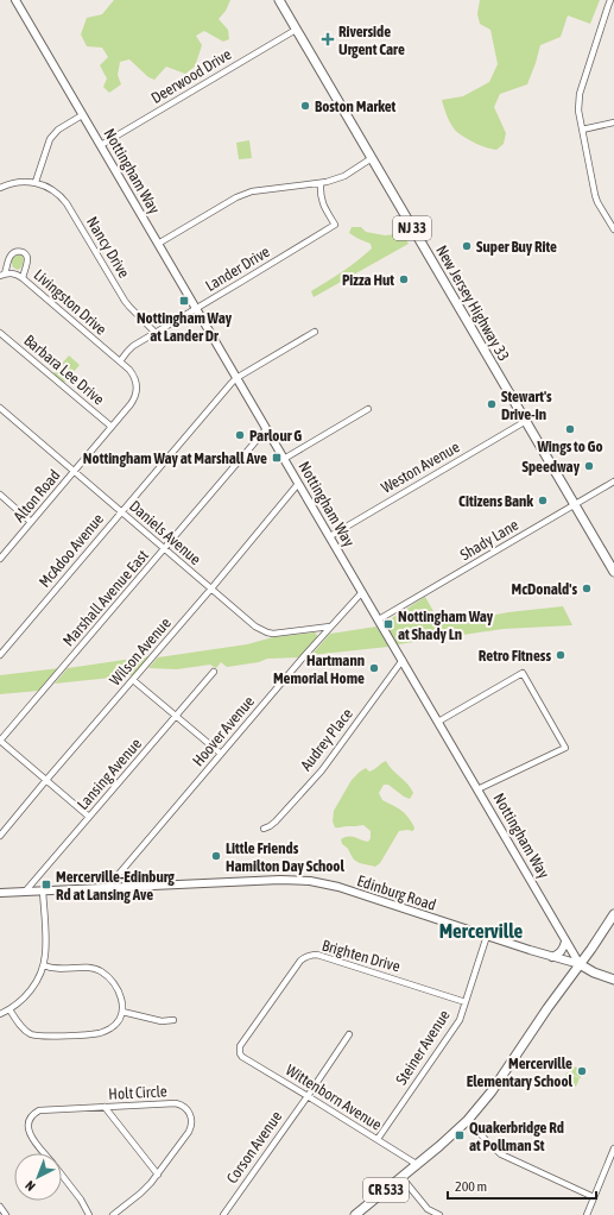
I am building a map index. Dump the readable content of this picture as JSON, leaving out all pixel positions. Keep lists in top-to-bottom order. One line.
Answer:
{"streets":{"main road":["NJ 33","New Jersey Highway 33","CR 533"],"street":["Deerwood Drive","Nottingham Way","Nancy Drive","Lander Drive","Livingston Drive","Barbara Lee Drive","Weston Avenue","Alton Road","Daniels Avenue","Shady Lane","McAdoo Avenue","Marshall Avenue East","Wilson Avenue","Hoover Avenue","Audrey Place","Lansing Avenue","Edinburg Road","Brighten Drive","Steiner Avenue","Holt Circle","Wittenborn Avenue","Corson Avenue"]},"crossings":[["Deerwood Drive","Nottingham Way"],["Deerwood Drive","New Jersey Highway 33"],["Nottingham Way","Lander Drive"],["Nottingham Way","Weston Avenue"],["Nottingham Way","Shady Lane"],["Nottingham Way","McAdoo Avenue"],["Nottingham Way","Marshall Avenue East"],["Nottingham Way","Wilson Avenue"],["Nottingham Way","Hoover Avenue"],["Nottingham Way","Audrey Place"],["Nottingham Way","Edinburg Road"],["Nottingham Way","CR 533"],["Nancy Drive","Lander Drive"],["Lander Drive","Livingston Drive"],["Livingston Drive","Barbara Lee Drive"],["Livingston Drive","Alton Road"],["New Jersey Highway 33","Weston Avenue"],["New Jersey Highway 33","Shady Lane"],["Barbara Lee Drive","Alton Road"],["Alton Road","Daniels Avenue"],["Daniels Avenue","McAdoo Avenue"],["Daniels Avenue","Marshall Avenue East"],["Daniels Avenue","Wilson Avenue"],["Daniels Avenue","Hoover Avenue"],["Hoover Avenue","Edinburg Road"],["Lansing Avenue","Edinburg Road"],["Edinburg Road","Steiner Avenue"],["Edinburg Road","CR 533"],["Brighten Drive","Steiner Avenue"],["Brighten Drive","Wittenborn Avenue"],["Steiner Avenue","Wittenborn Avenue"],["Wittenborn Avenue","Corson Avenue"],["Wittenborn Avenue","CR 533"]],"districts":["Mercerville"],"places":{"health":["Riverside Urgent Care"],"other":["Boston Market","Super Buy Rite","Pizza Hut","Stewart's Drive-In","Wings to Go","Parlour G","Speedway","Citizens Bank","McDonald's","Retro Fitness","Hartmann Memorial Home","Little Friends Hamilton Day School","Mercerville Elementary School"],"transit":["Nottingham Way at Lander Dr","Nottingham Way at Marshall Ave","Nottingham Way at Shady Ln","Mercerville-Edinburg Rd at Lansing Ave","Quakerbridge Rd at Pollman St"]},"scale_bar":"200 m","north":"bottom left"}
